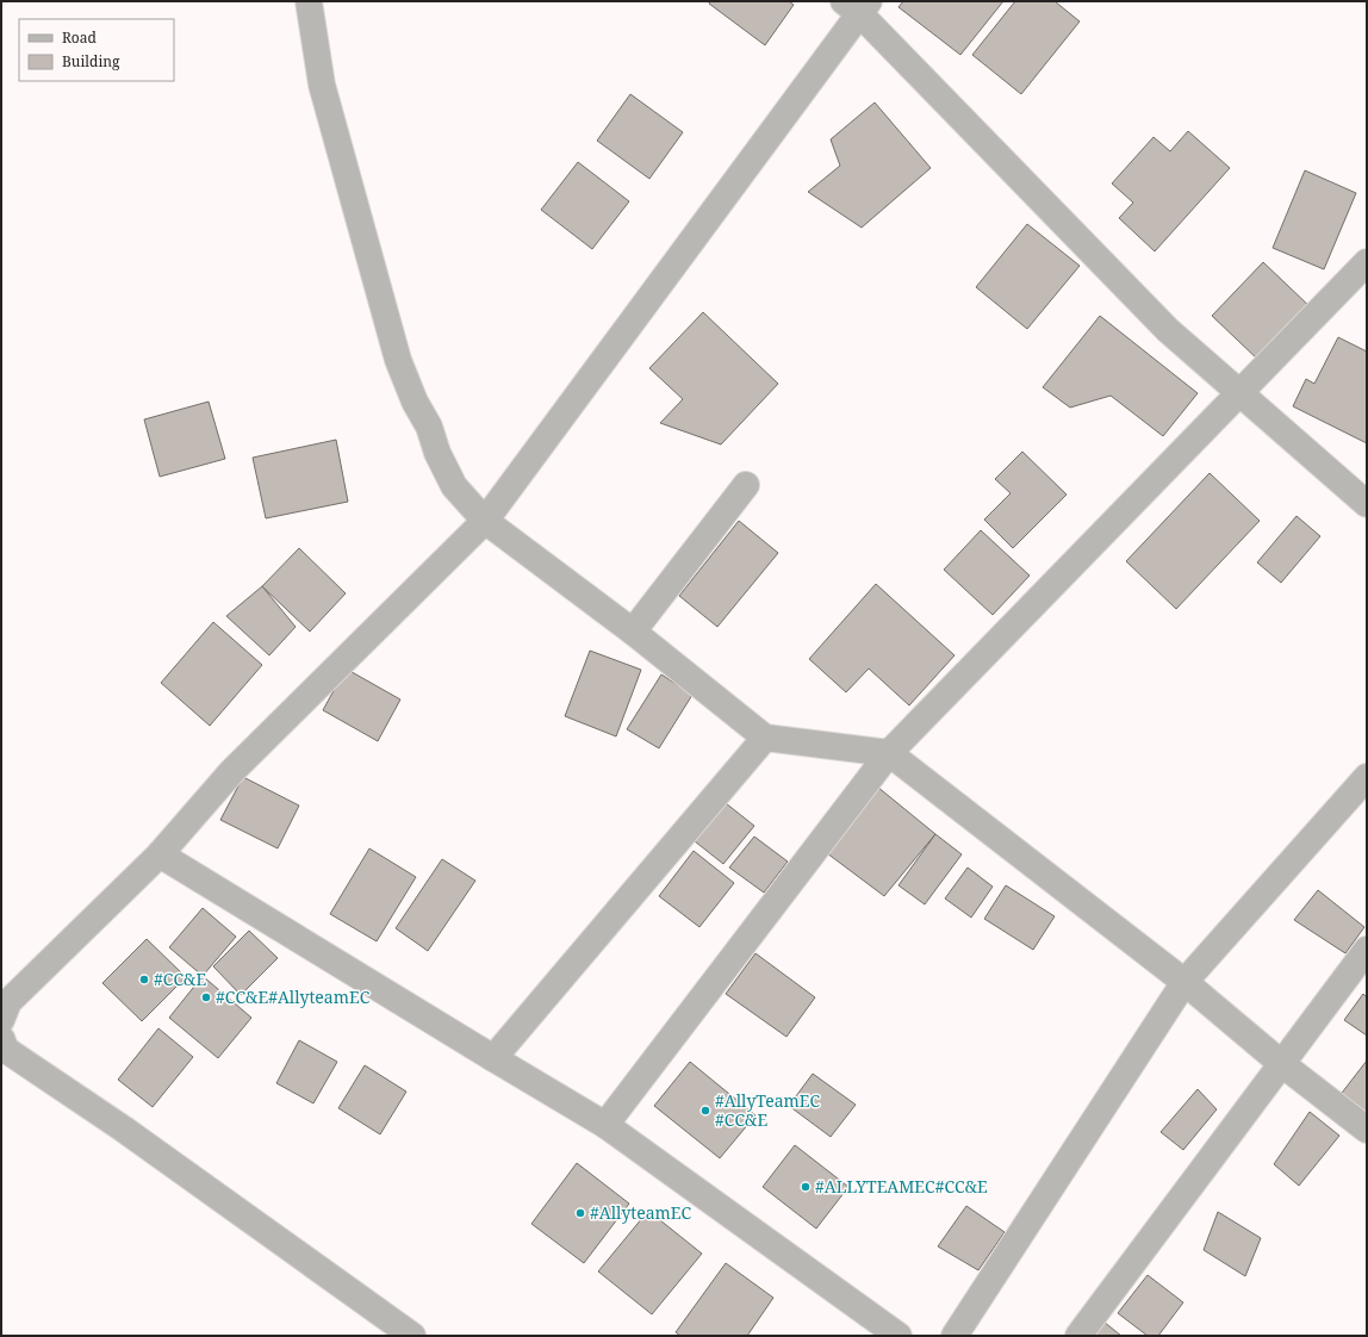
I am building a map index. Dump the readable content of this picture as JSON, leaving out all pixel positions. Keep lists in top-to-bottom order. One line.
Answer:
{"places":["#CC&E","#CC&E#AllyteamEC","#AllyTeamEC #CC&E","#ALLYTEAMEC#CC&E","#AllyteamEC"],"legend":["Road","Building"]}
